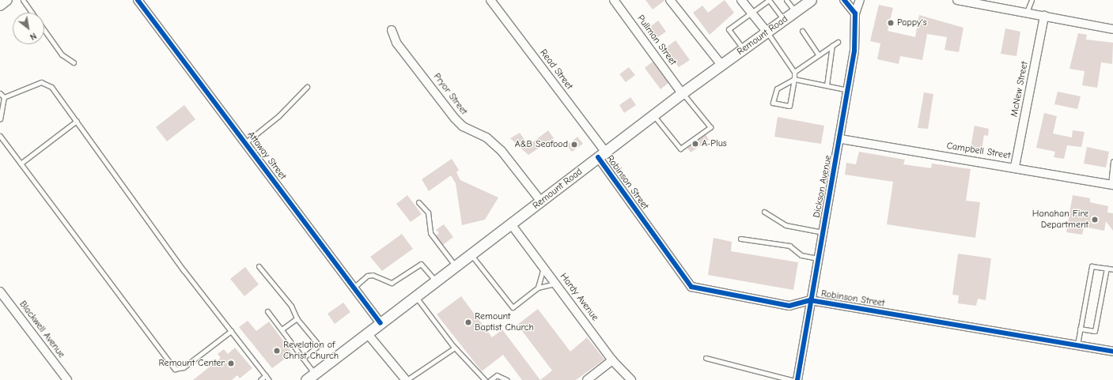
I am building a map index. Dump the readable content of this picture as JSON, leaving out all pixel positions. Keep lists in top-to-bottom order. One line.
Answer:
{"streets":{"main road":["Remount Road"],"street":["Pullman Street","Read Street","McNew Street","Pryor Street","Campbell Street","Attaway Street","Robinson Street","Dickson Avenue","Hardy Avenue","Blackwell Avenue"]},"crossings":[["Remount Road","Pullman Street"],["Remount Road","Read Street"],["Remount Road","Pryor Street"],["Remount Road","Attaway Street"],["Remount Road","Robinson Street"],["Remount Road","Hardy Avenue"],["Read Street","Robinson Street"],["McNew Street","Campbell Street"],["Campbell Street","Dickson Avenue"],["Robinson Street","Dickson Avenue"]],"places":["Pappy's","A-Plus","A&B Seafood","Hanahan Fire Department","Remount Baptist Church","Revelation of Christ Church","Remount Center"],"north":"bottom right"}
